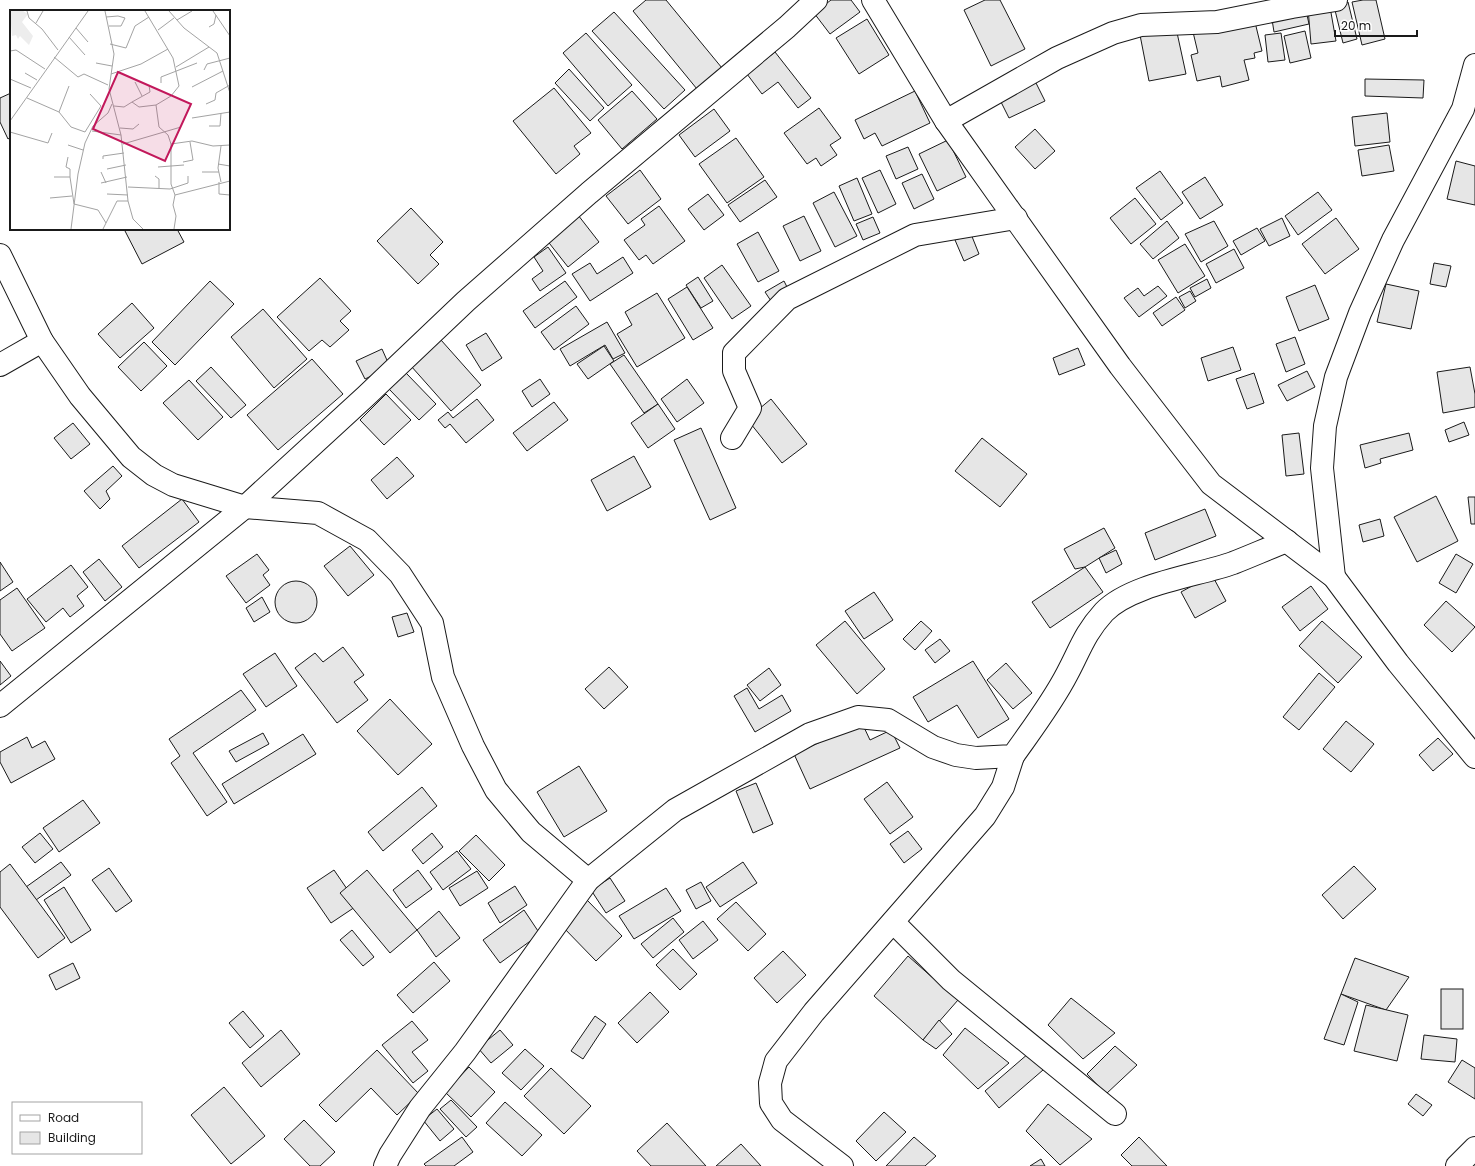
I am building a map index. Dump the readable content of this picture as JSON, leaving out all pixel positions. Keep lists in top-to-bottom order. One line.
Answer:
{"legend":["Road","Building"],"scale_bar":"20 m"}
